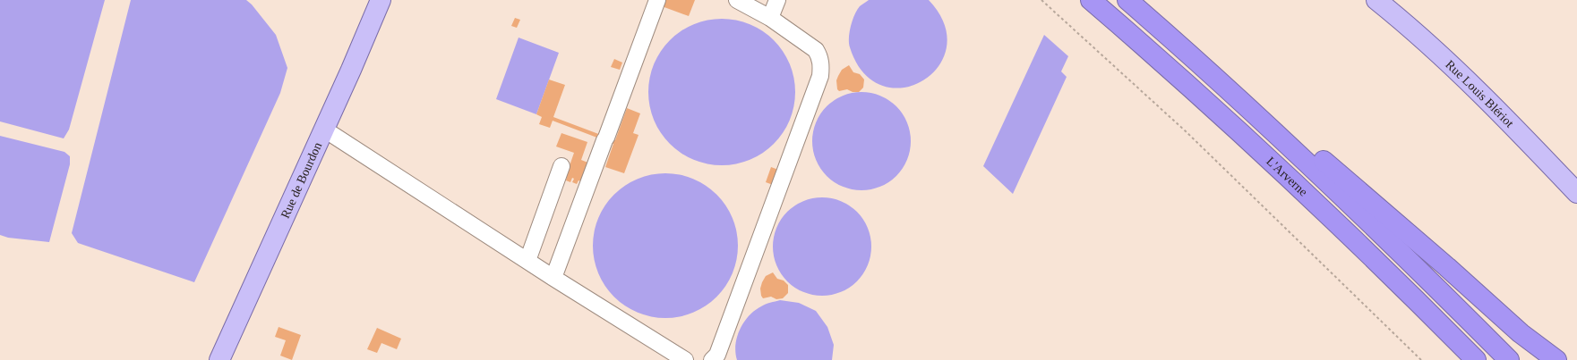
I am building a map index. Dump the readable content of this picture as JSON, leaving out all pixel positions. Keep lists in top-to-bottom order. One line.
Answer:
{"streets":{"highway":["L'Arverne"],"main road":["Rue Louis Blériot","Rue de Bourdon"]}}
